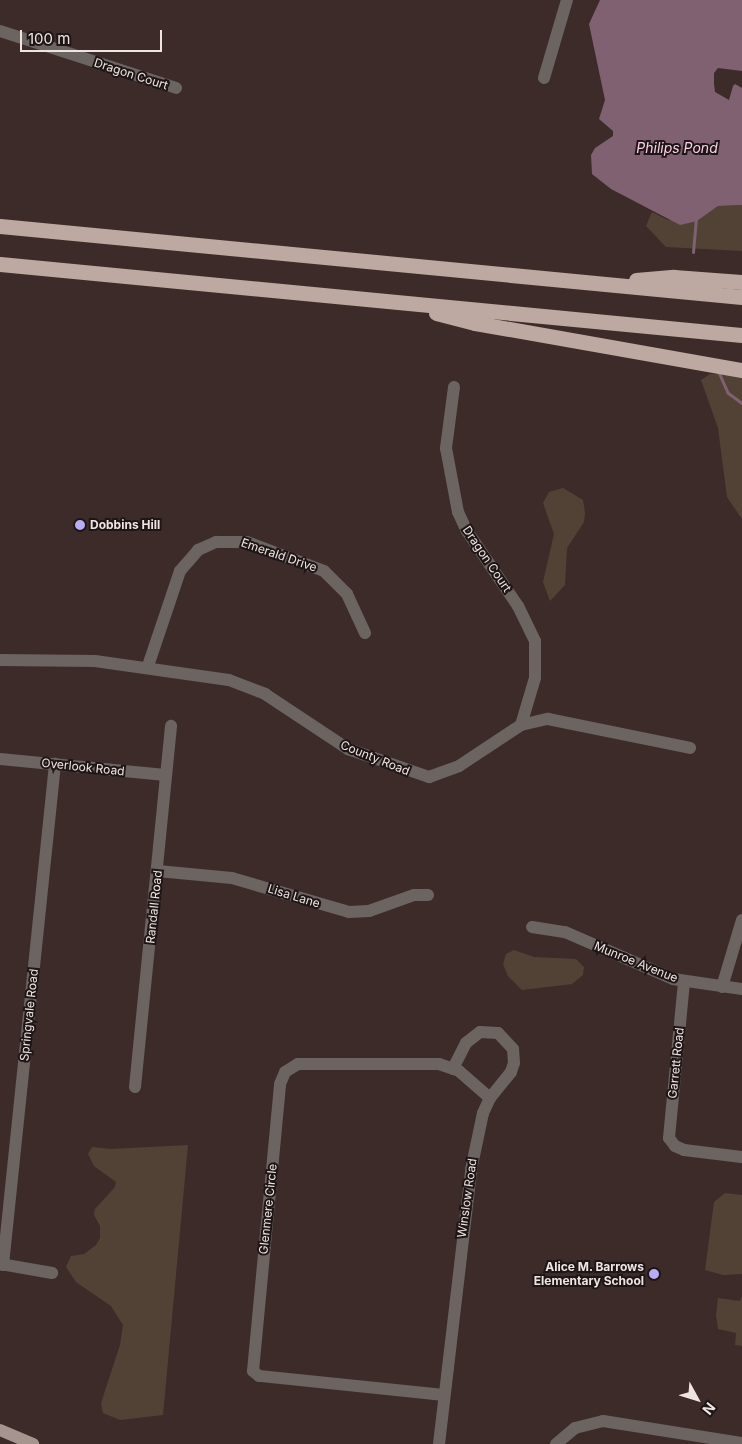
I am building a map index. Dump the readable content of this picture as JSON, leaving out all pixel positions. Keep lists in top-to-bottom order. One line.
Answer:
{"streets":{"street":["Dragon Court","Emerald Drive","County Road","Overlook Road","Lisa Lane","Randall Road","Munroe Avenue","Springvale Road","Garrett Road","Winslow Road","Glenmere Circle"]},"crossings":[["Dragon Court","County Road"],["Emerald Drive","County Road"],["Overlook Road","Randall Road"],["Overlook Road","Springvale Road"],["Lisa Lane","Randall Road"],["Munroe Avenue","Garrett Road"],["Winslow Road","Glenmere Circle"]],"water":["Philips Pond"],"places":["Dobbins Hill","Alice M. Barrows Elementary School"],"scale_bar":"100 m","north":"bottom right"}
